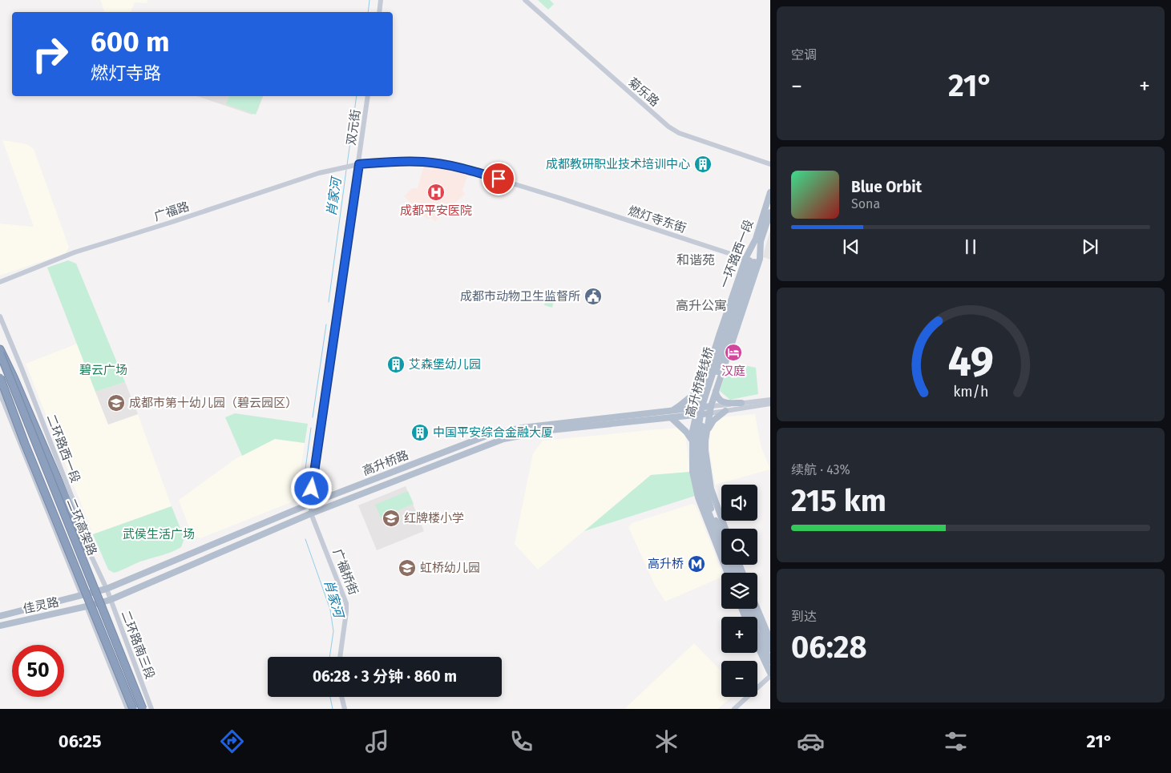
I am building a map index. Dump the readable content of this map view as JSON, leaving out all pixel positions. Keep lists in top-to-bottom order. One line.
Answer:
{"streets":{"highway":["二环高架路"],"main road":["菊乐路","双元街","广福路","燃灯寺东街","一环路西一段","高升桥跨线桥","二环路西一段","高升桥路","广福桥街","佳灵路","二环路南三段"]},"crossings":[["双元街","广福路"],["双元街","燃灯寺东街"],["双元街","高升桥路"],["双元街","广福桥街"],["广福路","燃灯寺东街"],["燃灯寺东街","一环路西一段"],["燃灯寺东街","高升桥跨线桥"],["一环路西一段","高升桥跨线桥"],["一环路西一段","高升桥路"],["二环路西一段","高升桥路"],["二环路西一段","二环路南三段"],["高升桥路","广福桥街"],["高升桥路","佳灵路"],["高升桥路","二环路南三段"]],"districts":["和谐苑","高升公寓"],"water":["肖家河"],"parks":["碧云广场","武侯生活广场"],"places":{"building":["成都教研职业技术培训中心","艾森堡幼儿园","中国平安综合金融大厦"],"hospital":["成都平安医院"],"public building":["成都市动物卫生监督所"],"hotel":["汉庭"],"school or university":["成都市第十幼儿园（碧云园区）","红牌楼小学","虹桥幼儿园"],"metro station":["高升桥"]},"page":{"tile":["空调",["续航 · 43%","215 km"],["到达","06:28"]],"turn":["600 m","燃灯寺路"],"heat":["−","21°","+"],"song":["Blue Orbit","Sona"],"map_buttons":["+","−"],"limit":"50","trip":"06:28 · 3 分钟 · 860 m","tabs":["06:25","21°"],"gauge":["49","km/h"]}}
